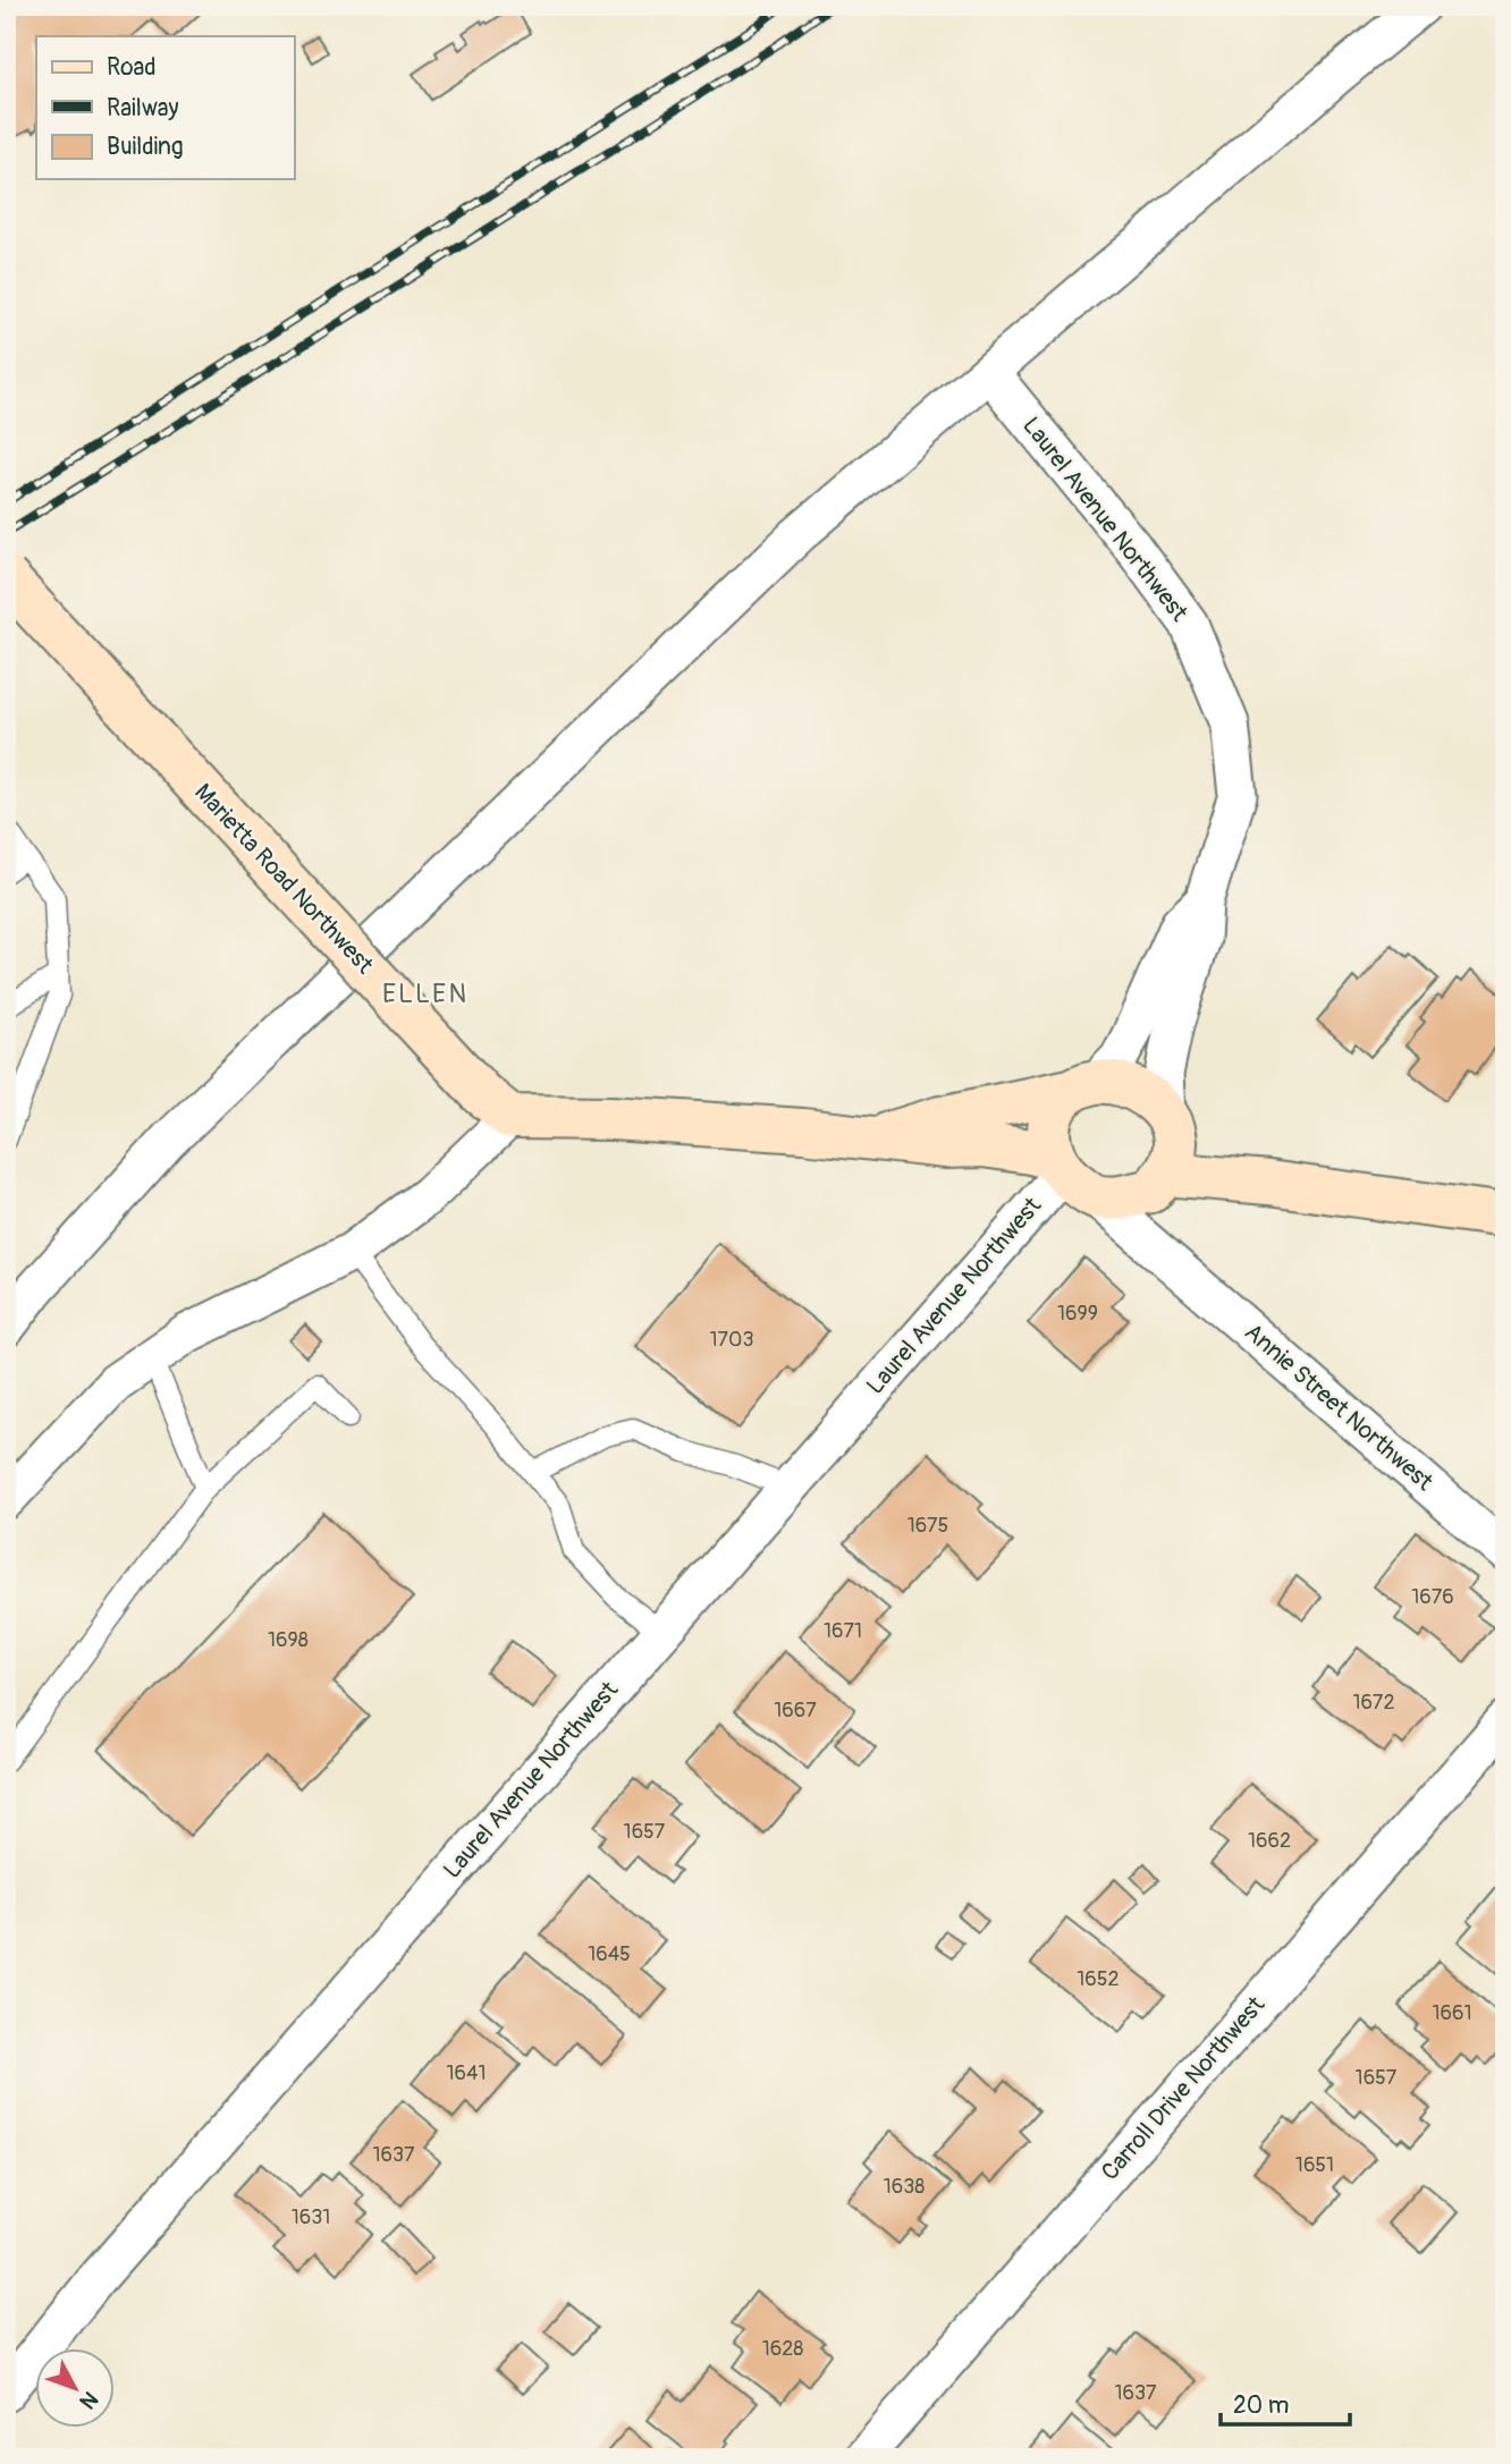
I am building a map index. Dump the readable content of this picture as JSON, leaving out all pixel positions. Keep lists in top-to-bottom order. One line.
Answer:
{"streets":{"main road":["Marietta Road Northwest"],"street":["Laurel Avenue Northwest","Annie Street Northwest","Carroll Drive Northwest"]},"crossings":[["Laurel Avenue Northwest","Annie Street Northwest"]],"districts":["ELLEN"],"house_numbers":["1699","1703","1675","1676","1671","1698","1672","1667","1657","1662","1645","1652","1661","1641","1657","1637","1651","1638","1631","1628","1637"],"legend":["Road","Railway","Building"],"scale_bar":"20 m","north":"bottom right"}
